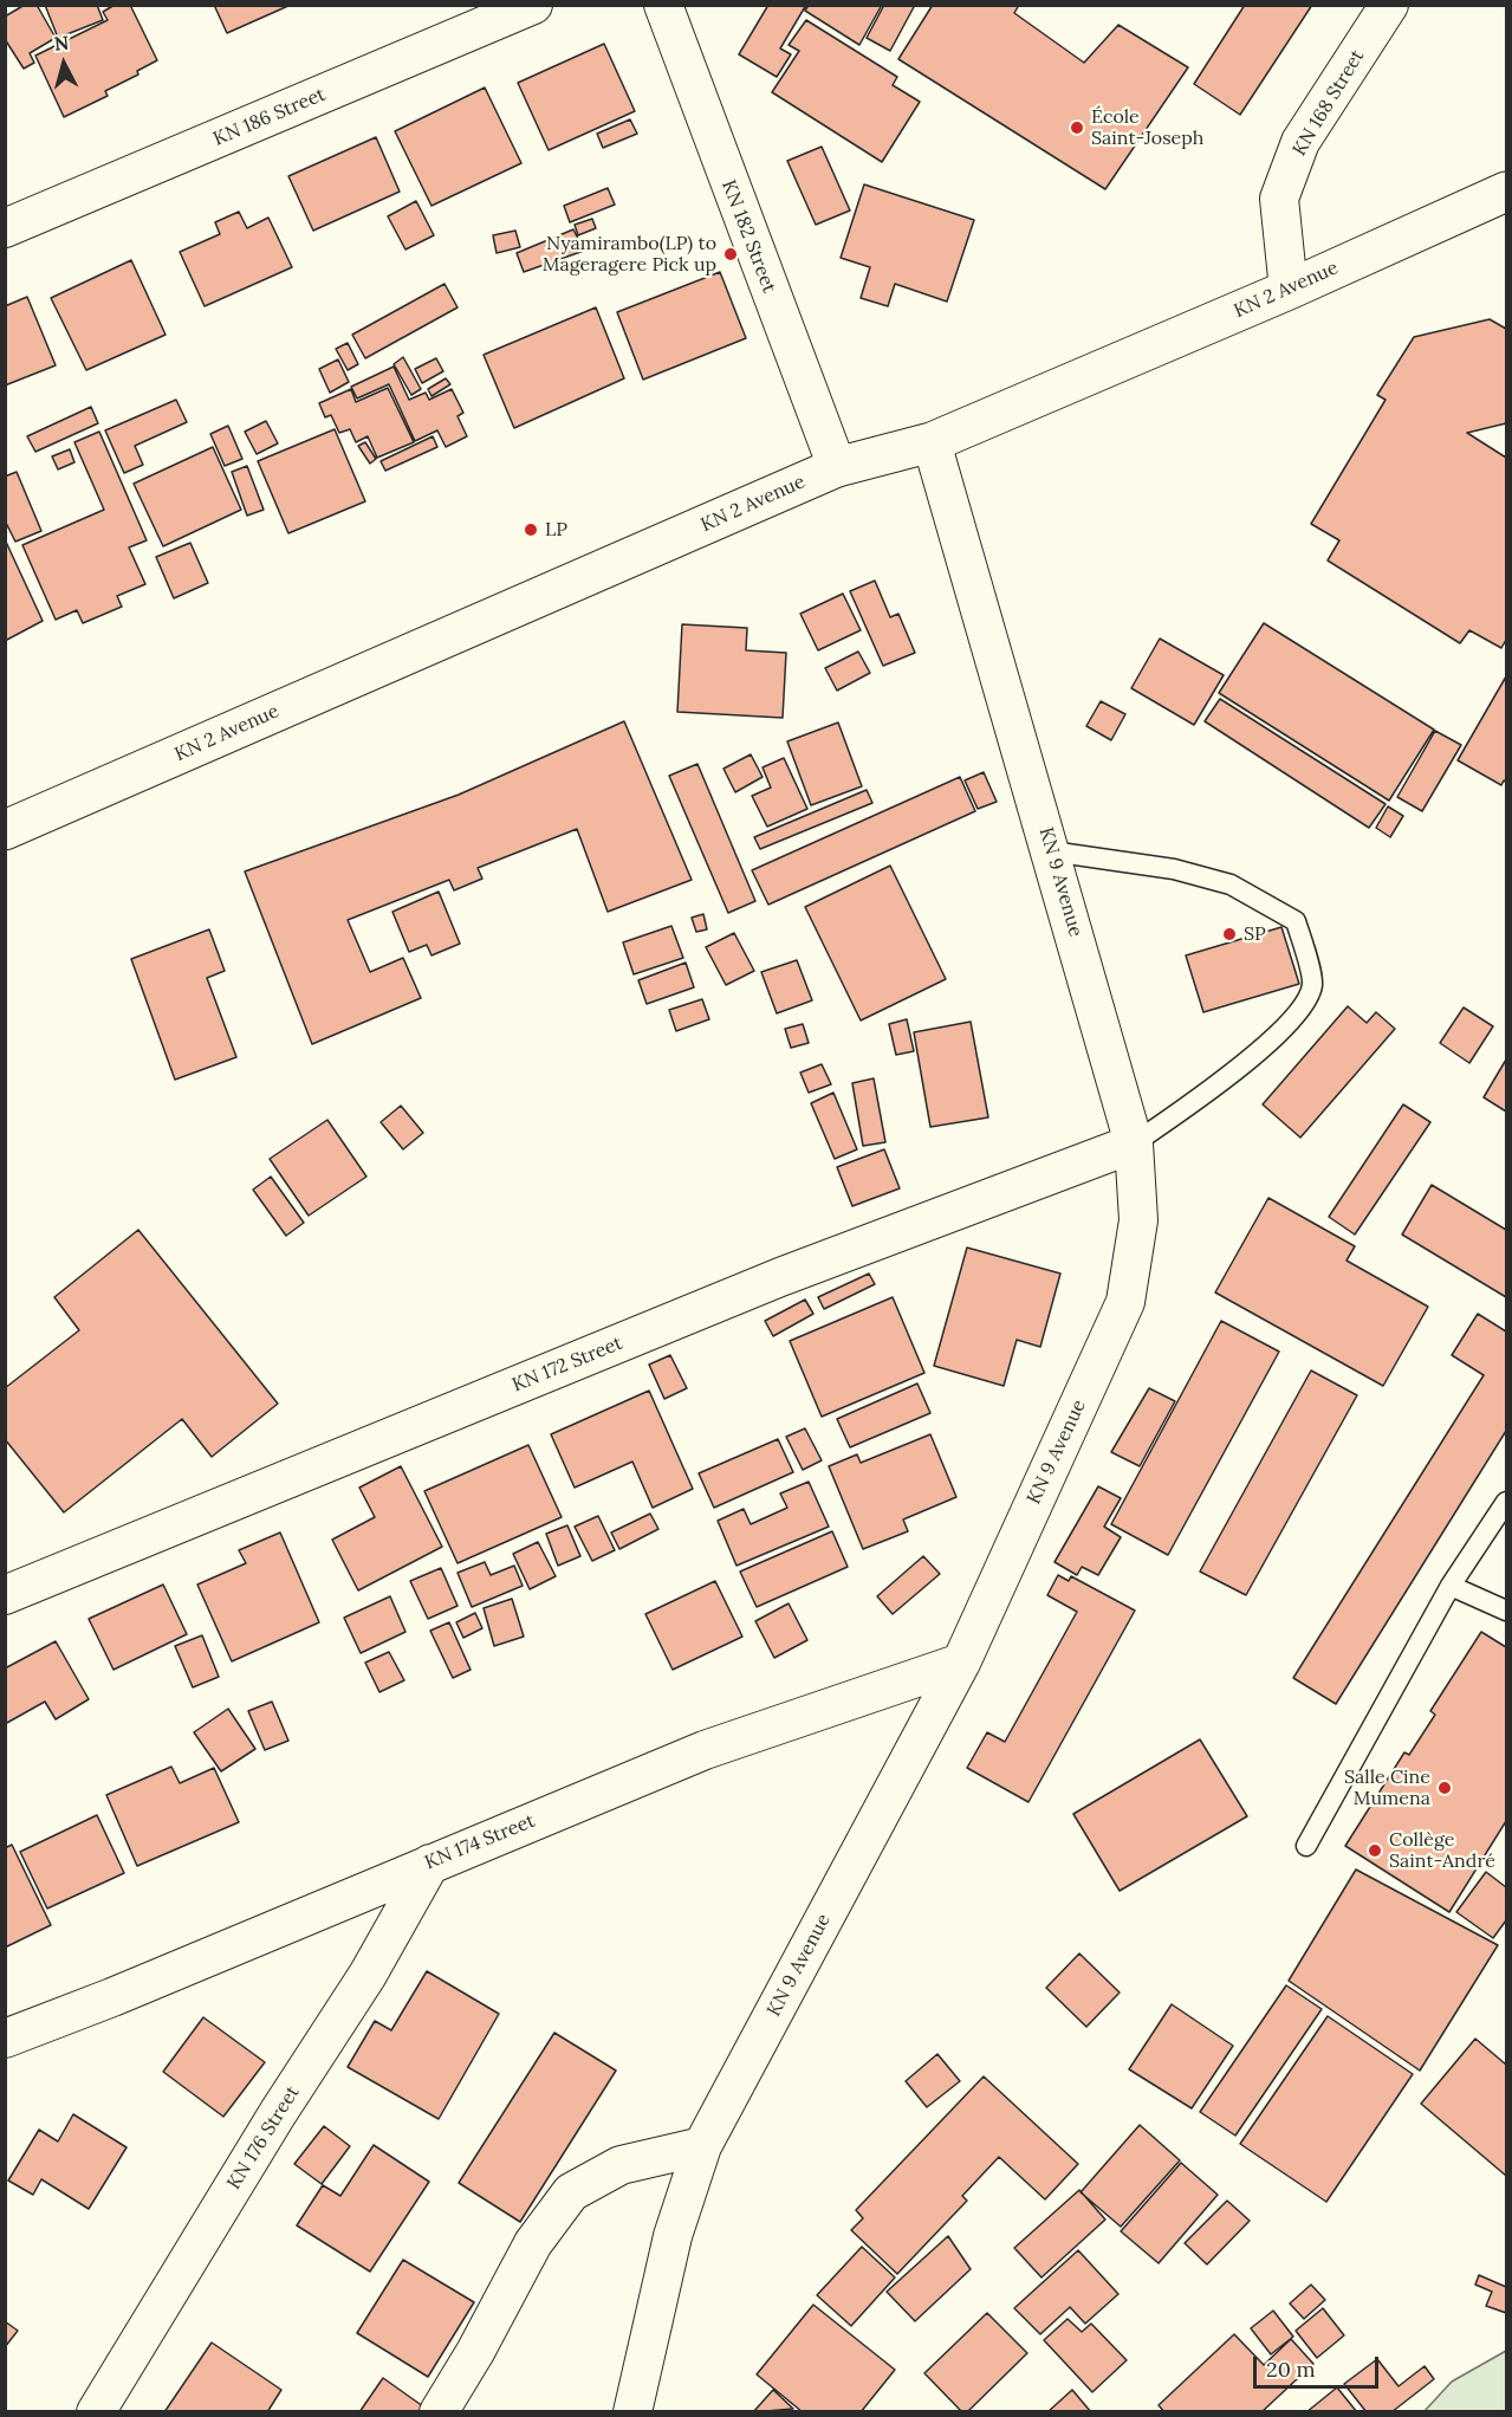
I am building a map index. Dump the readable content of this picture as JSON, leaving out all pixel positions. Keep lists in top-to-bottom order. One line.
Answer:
{"streets":{"main road":["KN 2 Avenue"],"street":["KN 168 Street","KN 186 Street","KN 182 Street","KN 9 Avenue","KN 172 Street","KN 174 Street","KN 176 Street"]},"crossings":[["KN 168 Street","KN 2 Avenue"],["KN 182 Street","KN 2 Avenue"],["KN 2 Avenue","KN 9 Avenue"],["KN 9 Avenue","KN 172 Street"],["KN 9 Avenue","KN 174 Street"],["KN 174 Street","KN 176 Street"]],"places":["École Saint-Joseph","Nyamirambo(LP) to Mageragere Pick up","LP","SP","Salle Cine Mumena","Collège Saint-André"],"scale_bar":"20 m","north":"top"}
